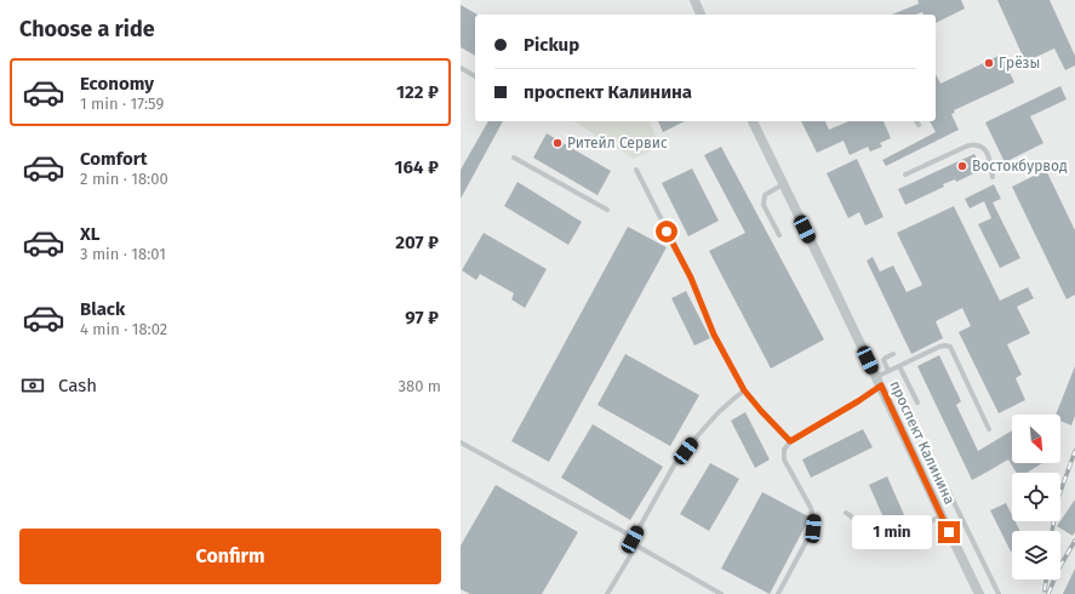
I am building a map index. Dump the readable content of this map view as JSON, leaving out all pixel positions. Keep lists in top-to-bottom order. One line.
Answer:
{"streets":{"street":["проспект Калинина"]},"places":["Грёзы","Ритейл Сервис","Востокбурвод"],"north":"bottom right","page":{"heading":"Choose a ride","banner":["Pickup","проспект Калинина"],"list":[{"name":"Economy","note":"1 min · 17:59","value":"122 ₽"},{"name":"Comfort","note":"2 min · 18:00","value":"164 ₽"},{"name":"XL","note":"3 min · 18:01","value":"207 ₽"},{"name":"Black","note":"4 min · 18:02","value":"97 ₽"}],"pay":["Cash","380 m"],"bubble":"1 min","buttons":"Confirm"}}
